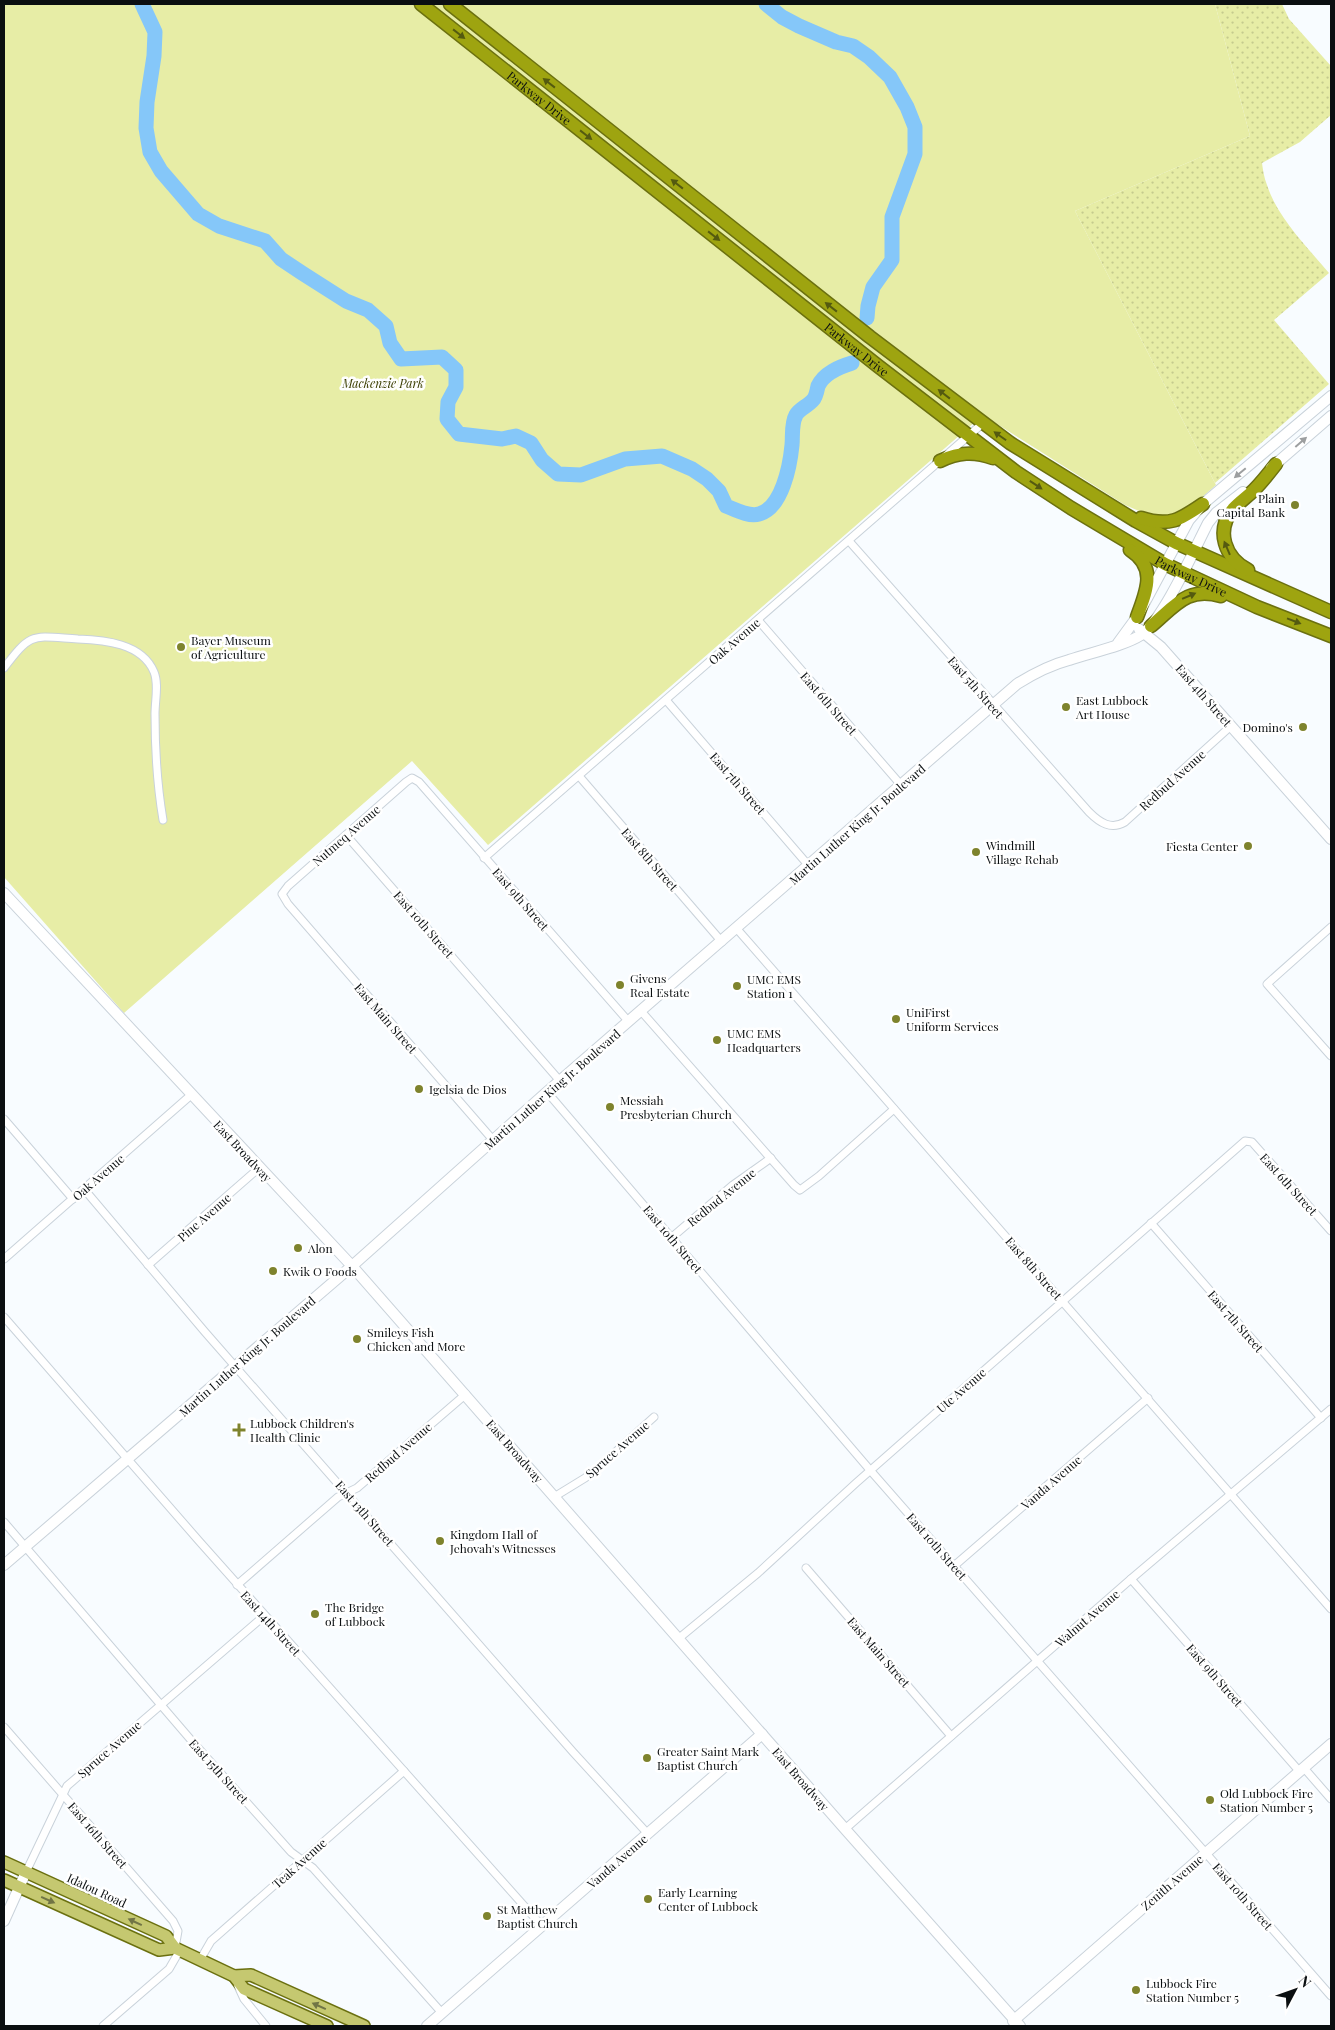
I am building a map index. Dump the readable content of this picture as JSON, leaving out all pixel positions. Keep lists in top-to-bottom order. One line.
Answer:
{"streets":{"highway":["Parkway Drive"],"main road":["East 4th Street","Martin Luther King Jr. Boulevard","East Broadway","Spruce Avenue","Vanda Avenue","Zenith Avenue","Idalou Road"],"street":["Oak Avenue","East 5th Street","East 6th Street","Redbud Avenue","East 7th Street","Nutmeq Avenue","East 8th Street","East 9th Street","East 10th Street","East Main Street","Pine Avenue","Ute Avenue","East 13th Street","Walnut Avenue","East 14th Street","East 15th Street","East 16th Street","Teak Avenue"]},"crossings":[["Parkway Drive","Oak Avenue"],["Oak Avenue","East 5th Street"],["Oak Avenue","East 6th Street"],["Oak Avenue","East 7th Street"],["Oak Avenue","East 8th Street"],["Oak Avenue","East 9th Street"],["Oak Avenue","East Broadway"],["Oak Avenue","East 13th Street"],["East 5th Street","Redbud Avenue"],["East 5th Street","Martin Luther King Jr. Boulevard"],["East 4th Street","Redbud Avenue"],["East 4th Street","Martin Luther King Jr. Boulevard"],["East 6th Street","Martin Luther King Jr. Boulevard"],["East 6th Street","Ute Avenue"],["Redbud Avenue","East 10th Street"],["Redbud Avenue","East Broadway"],["Redbud Avenue","East 13th Street"],["Redbud Avenue","East 14th Street"],["East 7th Street","Martin Luther King Jr. Boulevard"],["East 7th Street","Ute Avenue"],["East 7th Street","Walnut Avenue"],["Martin Luther King Jr. Boulevard","East 8th Street"],["Martin Luther King Jr. Boulevard","East 9th Street"],["Martin Luther King Jr. Boulevard","East 10th Street"],["Martin Luther King Jr. Boulevard","East Main Street"],["Martin Luther King Jr. Boulevard","East Broadway"],["Martin Luther King Jr. Boulevard","East 13th Street"],["Martin Luther King Jr. Boulevard","East 14th Street"],["Martin Luther King Jr. Boulevard","East 15th Street"],["Nutmeq Avenue","East 9th Street"],["Nutmeq Avenue","East 10th Street"],["Nutmeq Avenue","East Main Street"],["East 8th Street","Ute Avenue"],["East 8th Street","Vanda Avenue"],["East 8th Street","Walnut Avenue"],["East 9th Street","Walnut Avenue"],["East 9th Street","Zenith Avenue"],["East 10th Street","Ute Avenue"],["East 10th Street","Vanda Avenue"],["East 10th Street","Walnut Avenue"],["East 10th Street","Zenith Avenue"],["East Main Street","Walnut Avenue"],["East Broadway","Pine Avenue"],["East Broadway","Ute Avenue"],["East Broadway","Spruce Avenue"],["East Broadway","Vanda Avenue"],["East Broadway","Walnut Avenue"],["East Broadway","Zenith Avenue"],["Pine Avenue","East 13th Street"],["Spruce Avenue","East 14th Street"],["Spruce Avenue","East 15th Street"],["Spruce Avenue","East 16th Street"],["Spruce Avenue","Idalou Road"],["Vanda Avenue","East 13th Street"],["Vanda Avenue","East 14th Street"],["Vanda Avenue","East 15th Street"],["East 14th Street","Teak Avenue"],["East 15th Street","Teak Avenue"],["East 16th Street","Idalou Road"],["Teak Avenue","Idalou Road"]],"parks":["Mackenzie Park"],"places":{"other":["Plain Capital Bank","Bayer Museum of Agriculture","East Lubbock Art House","Domino's","Fiesta Center","Windmill Village Rehab","Givens Real Estate","UMC EMS Station 1","UniFirst Uniform Services","UMC EMS Headquarters","Igelsia de Dios","Messiah Presbyterian Church","Alon","Kwik O Foods","Smileys Fish Chicken and More","Kingdom Hall of Jehovah's Witnesses","The Bridge of Lubbock","Greater Saint Mark Baptist Church","Old Lubbock Fire Station Number 5","Early Learning Center of Lubbock","St Matthew Baptist Church","Lubbock Fire Station Number 5"],"health":["Lubbock Children's Health Clinic"]},"north":"top right"}
